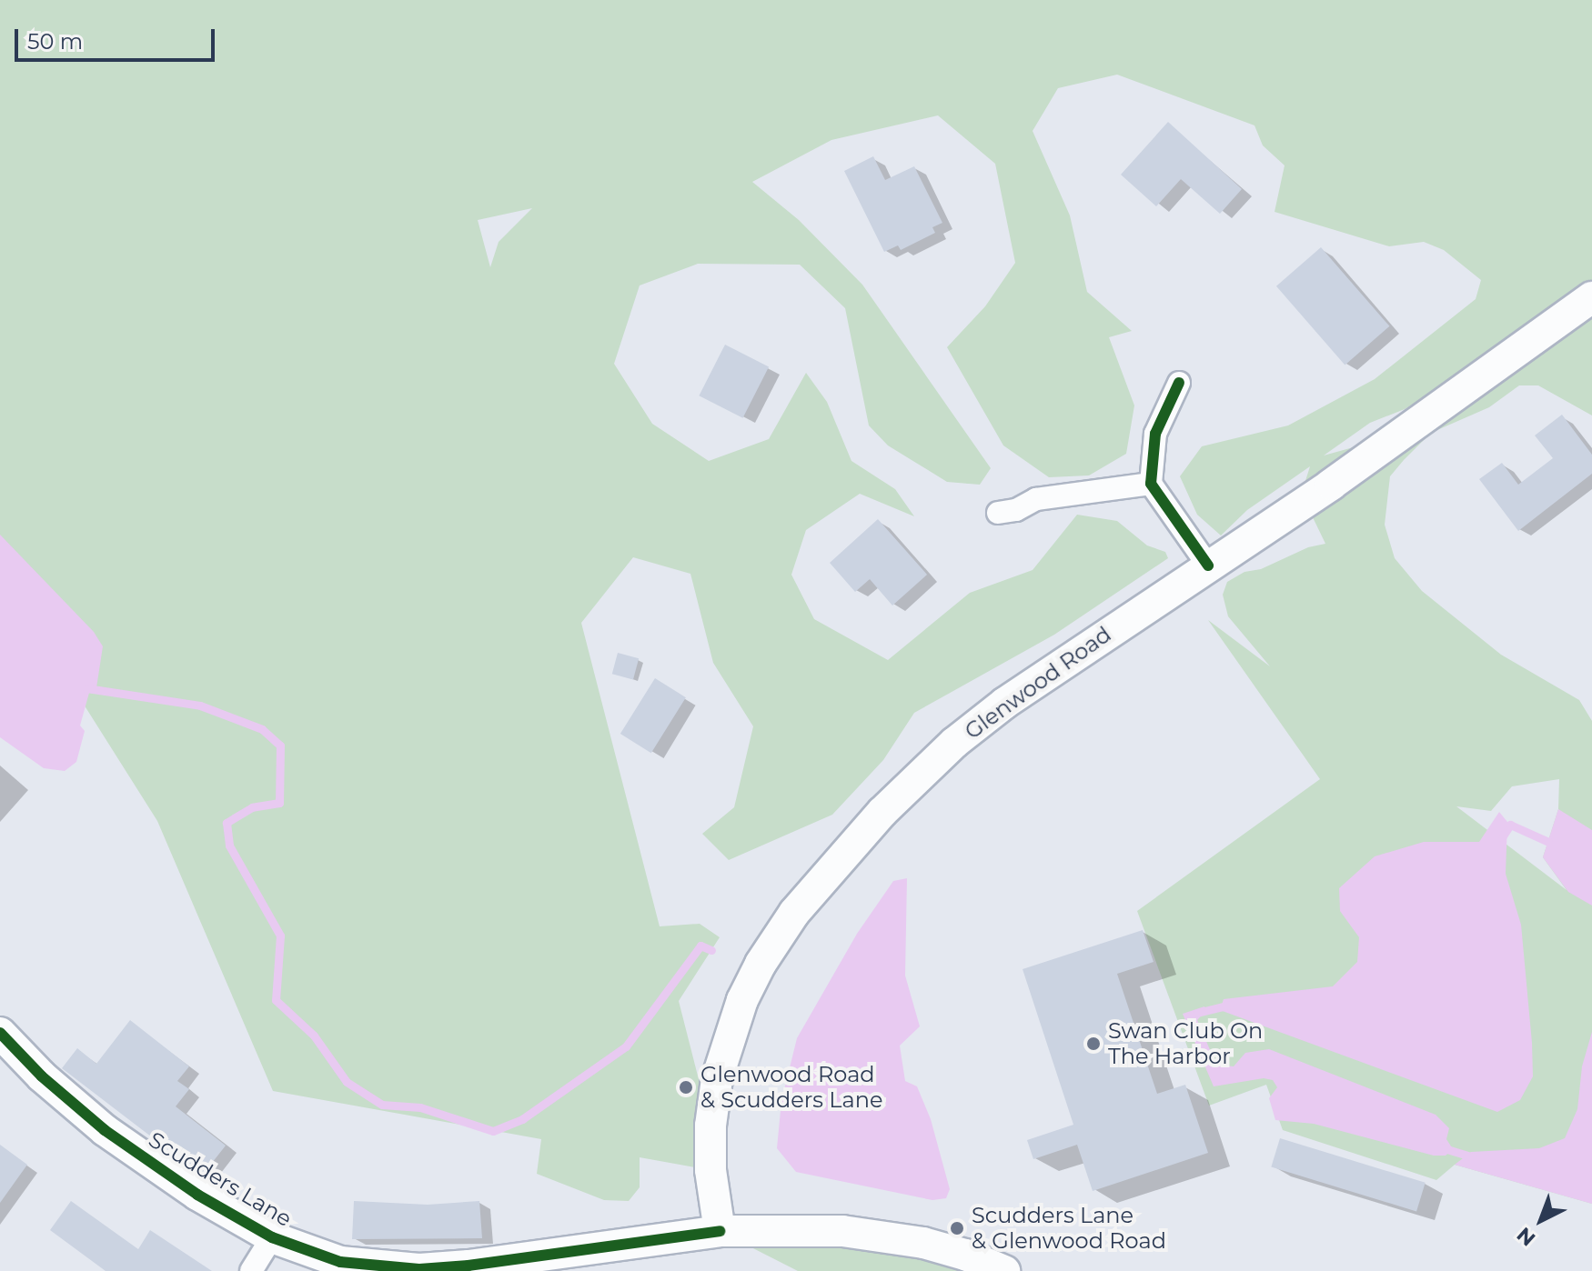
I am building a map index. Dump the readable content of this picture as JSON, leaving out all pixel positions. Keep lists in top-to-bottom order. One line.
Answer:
{"streets":{"main road":["Glenwood Road","Scudders Lane"]},"crossings":[["Glenwood Road","Scudders Lane"]],"places":["Swan Club On The Harbor","Glenwood Road & Scudders Lane","Scudders Lane & Glenwood Road"],"scale_bar":"50 m","north":"bottom left"}
